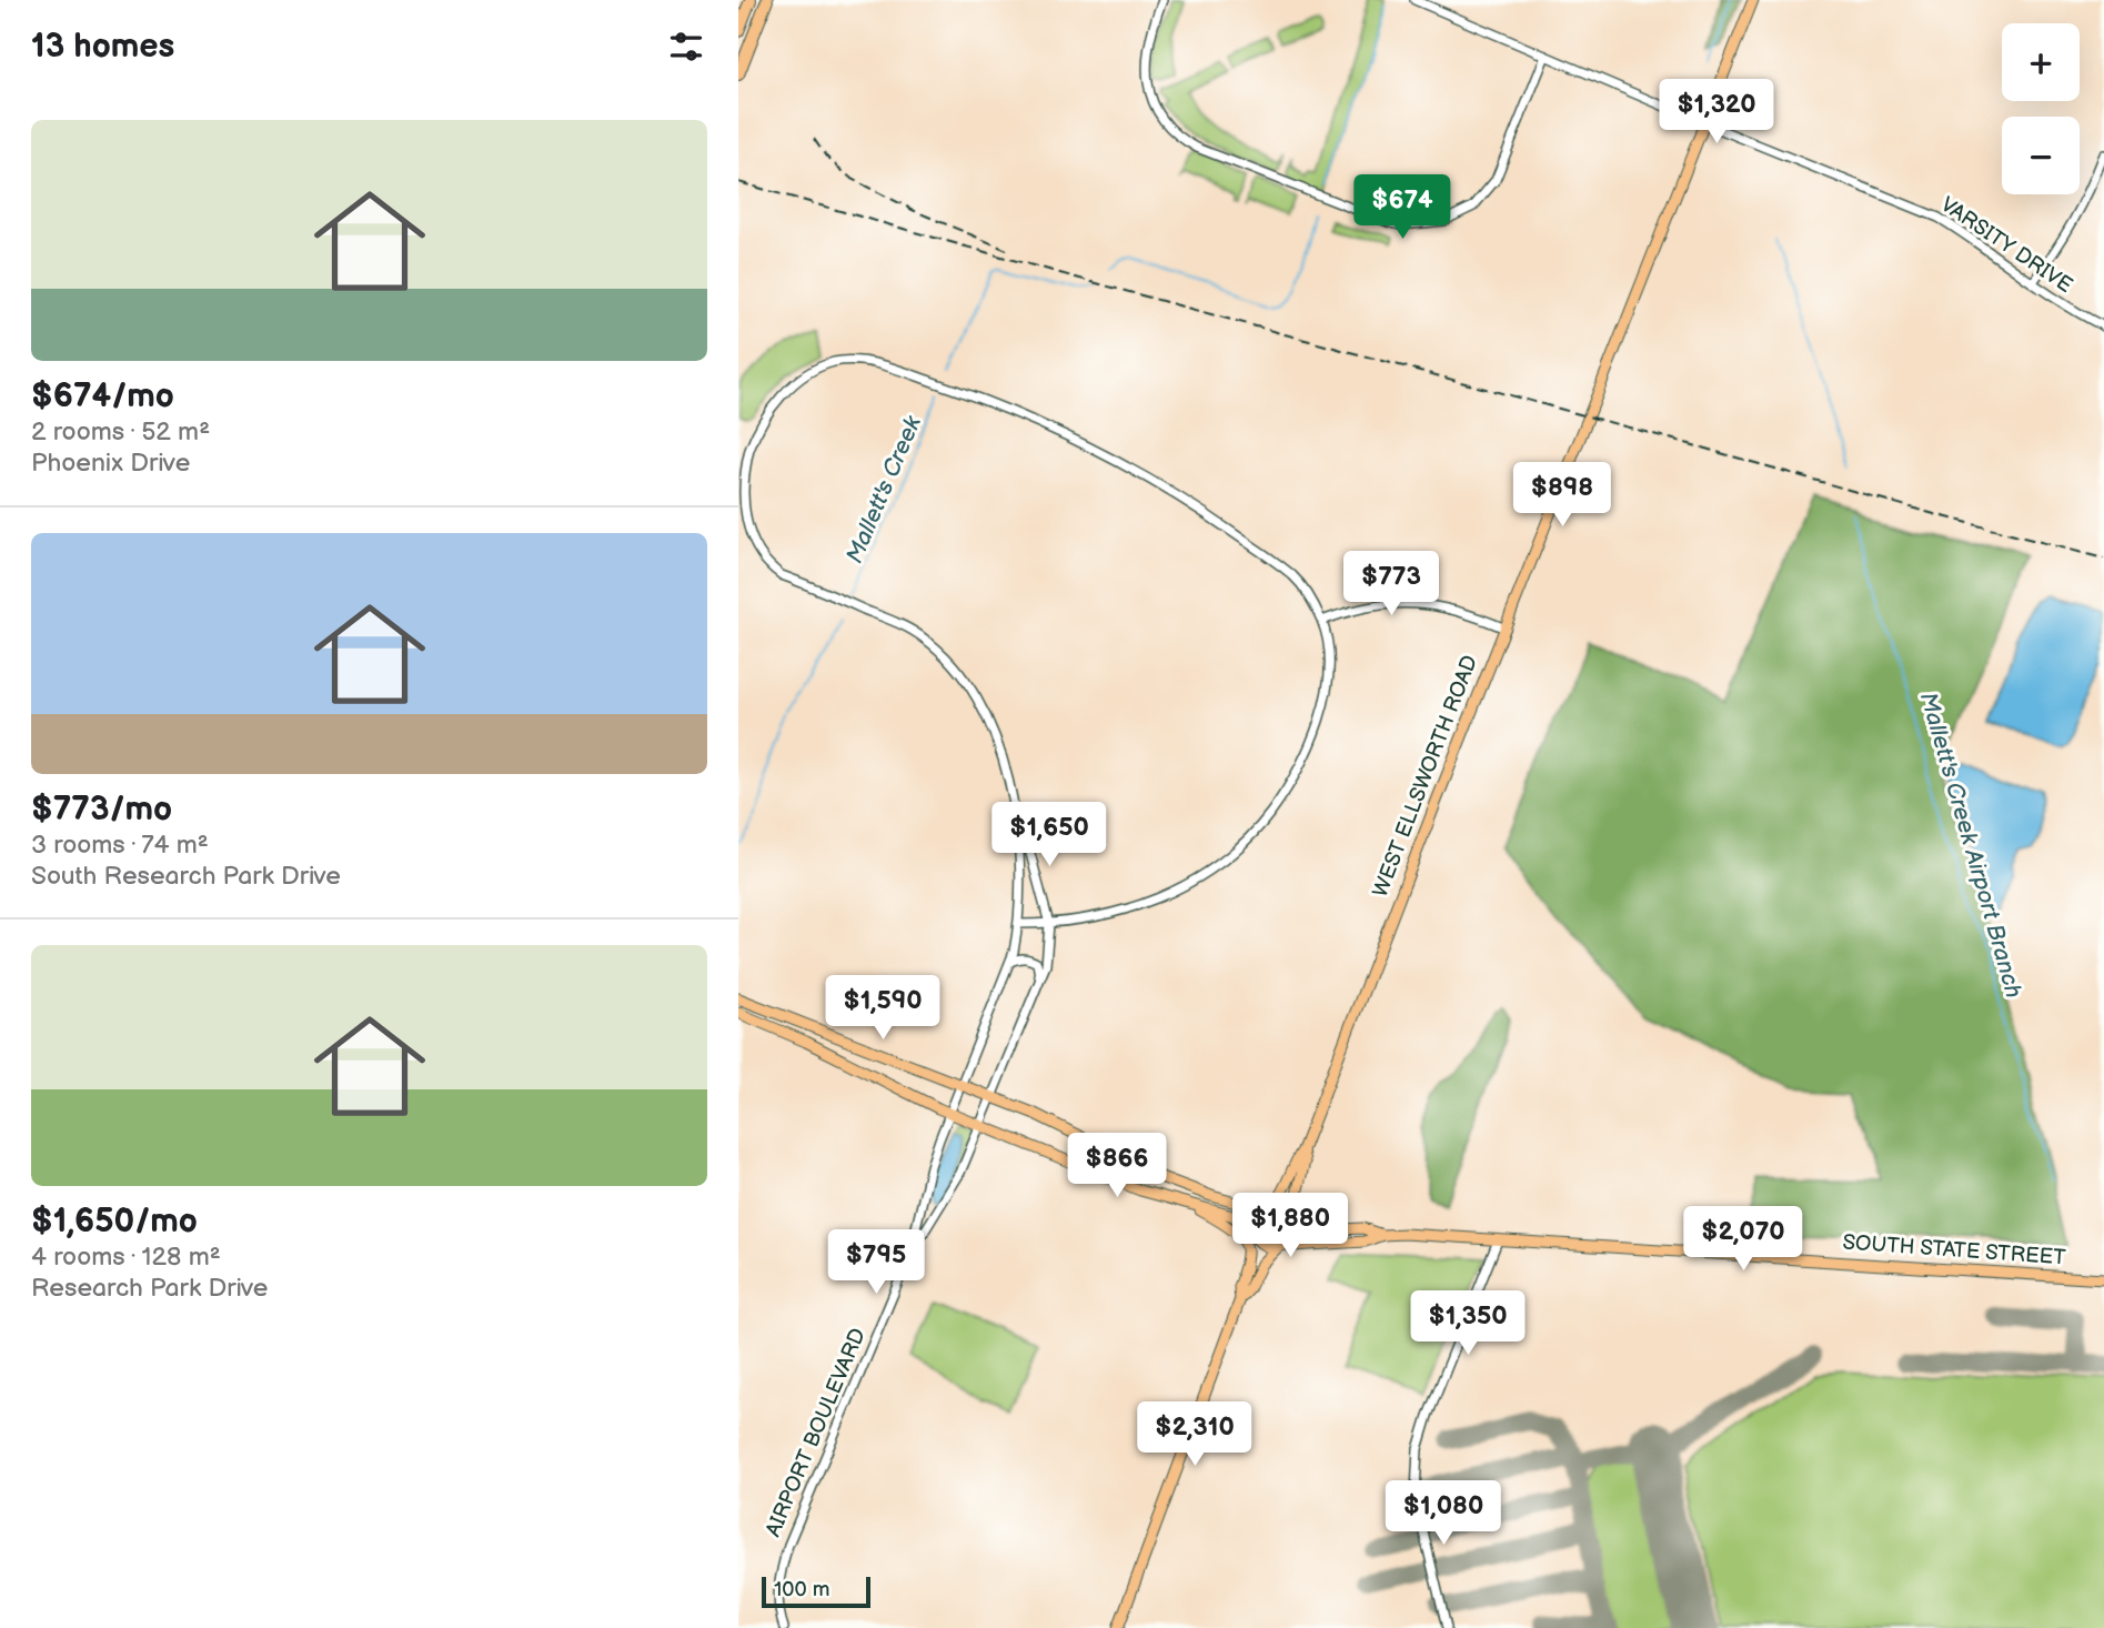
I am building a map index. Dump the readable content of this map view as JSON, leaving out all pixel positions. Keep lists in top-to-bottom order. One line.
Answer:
{"streets":{"main road":["WEST ELLSWORTH ROAD","SOUTH STATE STREET"],"street":["VARSITY DRIVE","AIRPORT BOULEVARD"]},"crossings":[["VARSITY DRIVE","WEST ELLSWORTH ROAD"],["WEST ELLSWORTH ROAD","SOUTH STATE STREET"]],"water":["Mallett's Creek","Mallett's Creek Airport Branch"],"scale_bar":"100 m","page":{"heading":"13 homes","map_buttons":["+","−"],"price":["$1,320","$674","$898","$773","$1,650","$1,590","$866","$1,880","$2,070","$795","$1,350","$2,310","$1,080"],"list":[{"name":"$674/mo","note":"2 rooms · 52 m² · Phoenix Drive"},{"name":"$773/mo","note":"3 rooms · 74 m² · South Research Park Drive"},{"name":"$1,650/mo","note":"4 rooms · 128 m² · Research Park Drive"}],"scale":"100 m"}}
